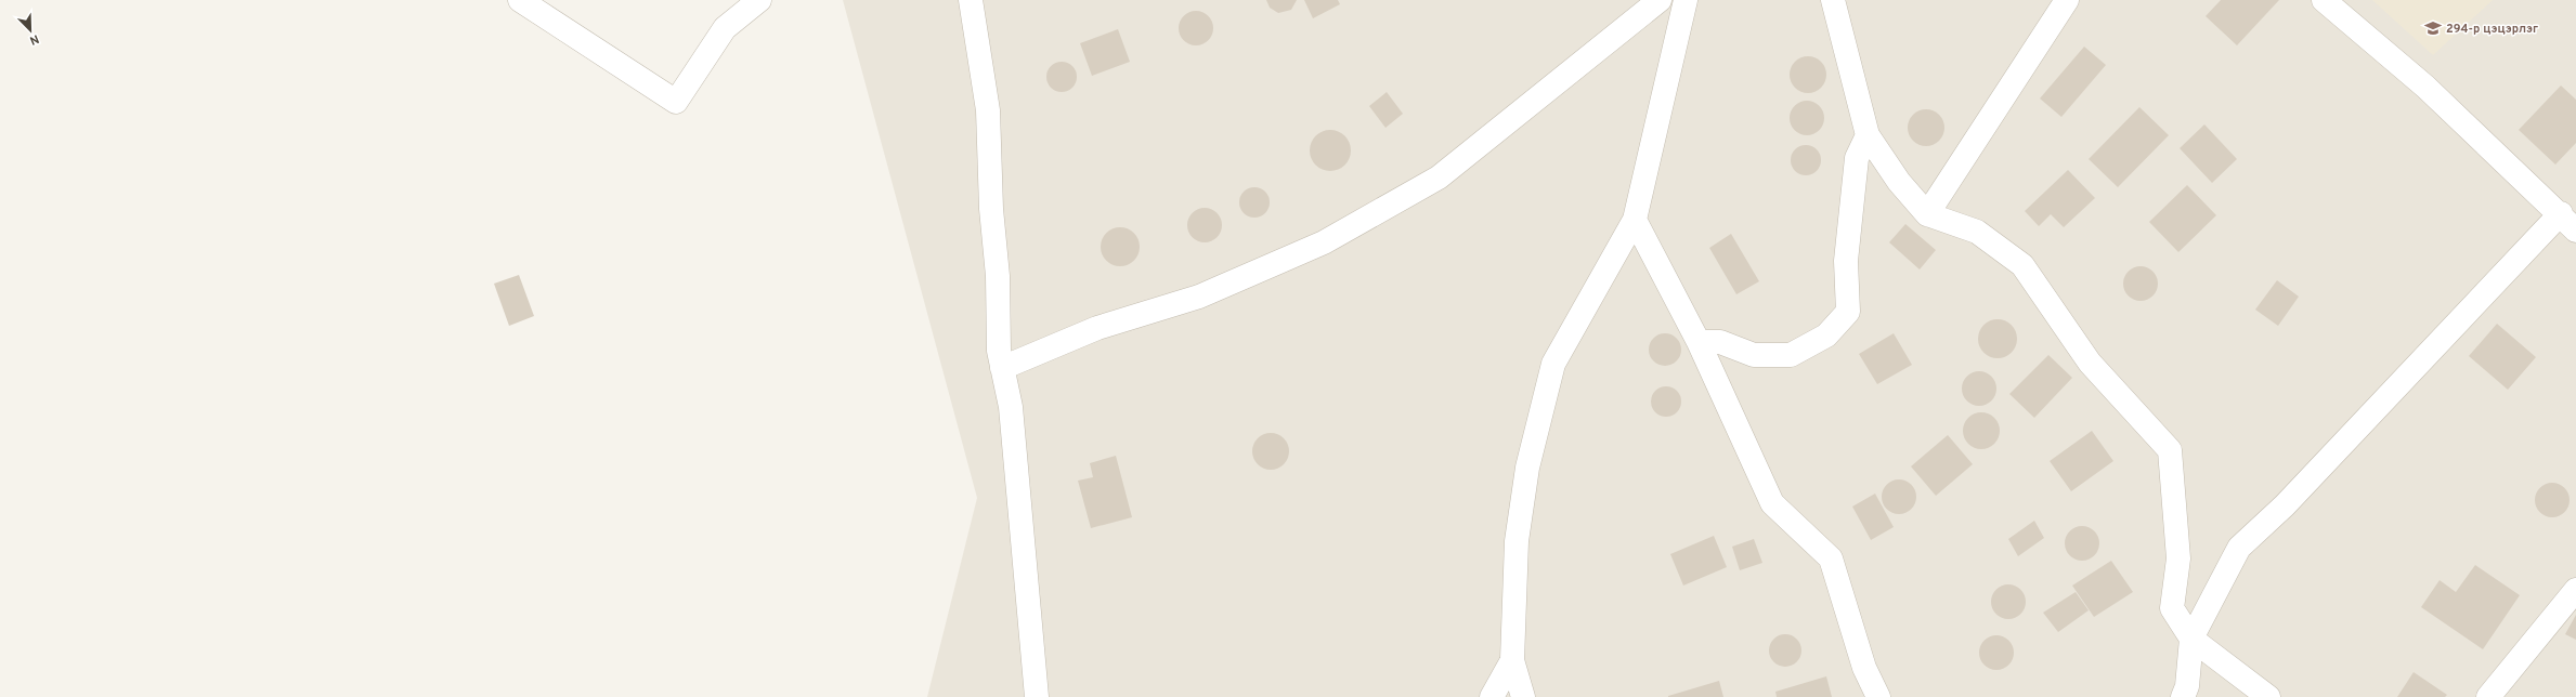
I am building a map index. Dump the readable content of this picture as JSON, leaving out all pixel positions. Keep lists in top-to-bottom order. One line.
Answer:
{"places":{"school or university":["294-р цэцэрлэг"]},"north":"bottom right"}
